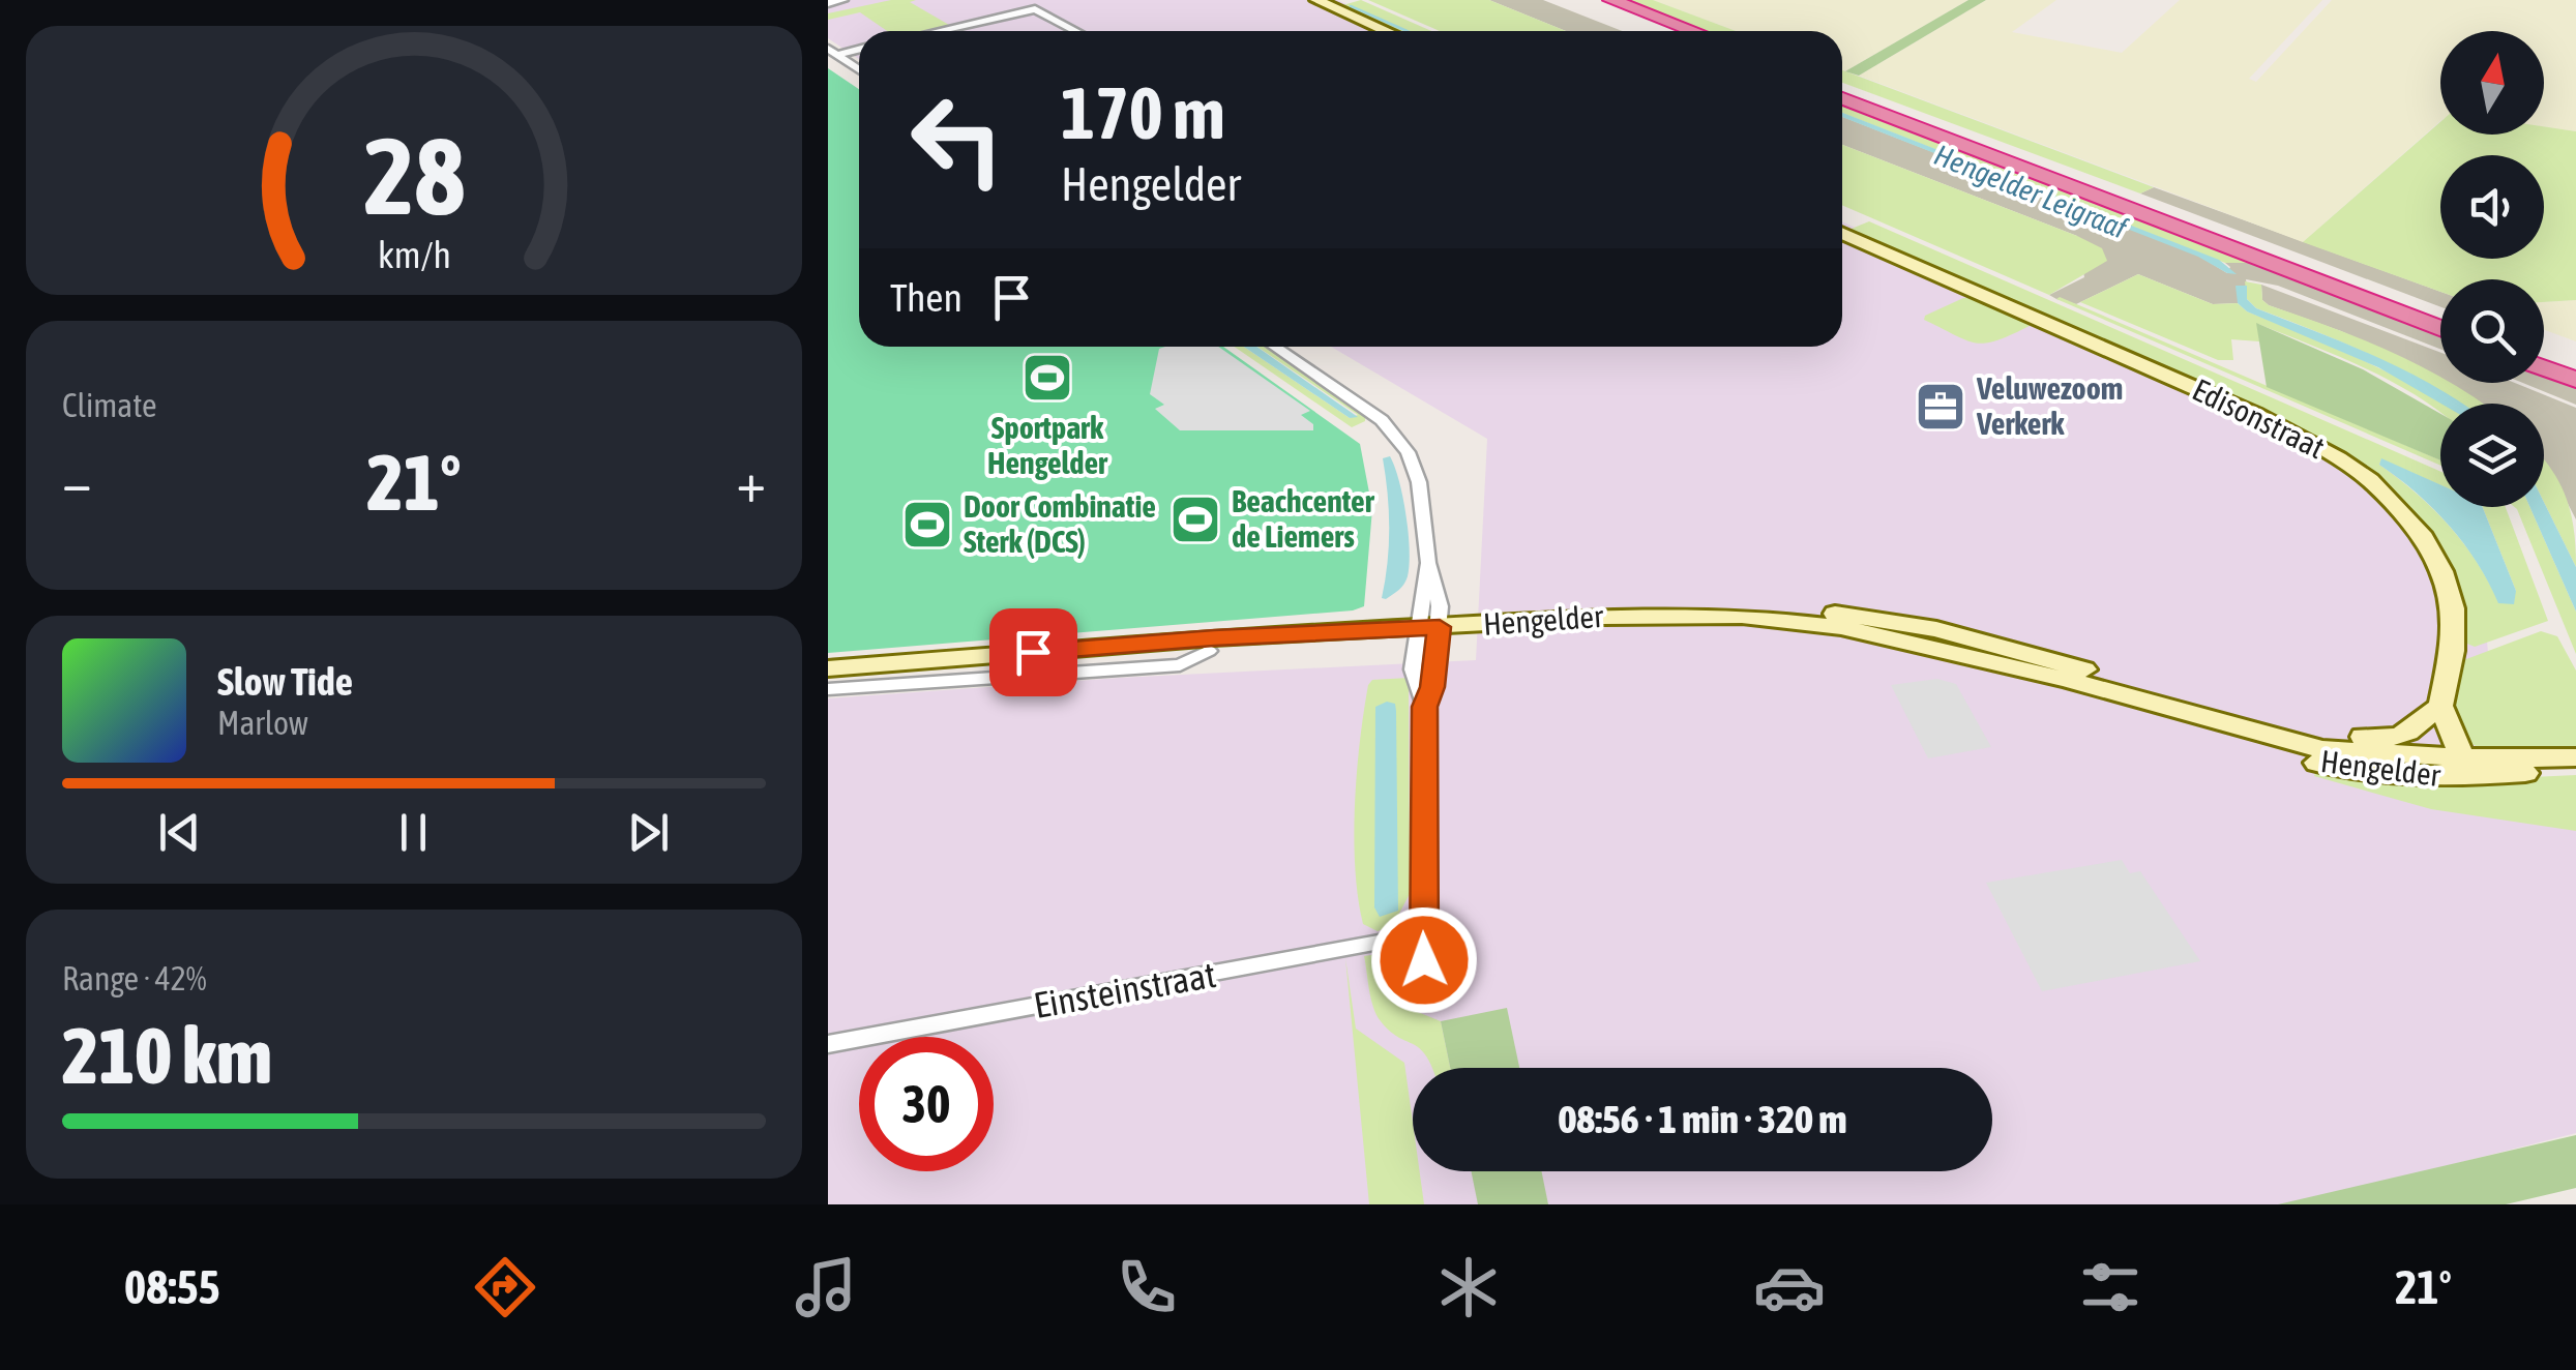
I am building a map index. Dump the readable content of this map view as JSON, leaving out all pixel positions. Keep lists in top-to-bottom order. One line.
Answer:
{"streets":{"main road":["Edisonstraat","Hengelder"],"street":["Einsteinstraat"]},"crossings":[["Edisonstraat","Hengelder"]],"water":["Hengelder Leigraaf"],"places":{"sports":["Sportpark Hengelder","Beachcenter de Liemers","Door Combinatie Sterk (DCS)"],"office":["Veluwezoom Verkerk"]},"north":"top","page":{"turn":["170 m","Hengelder"],"then":"Then","tile":["Climate",["Range · 42%","210 km"]],"heat":["−","21°","+"],"song":["Slow Tide","Marlow"],"limit":"30","trip":"08:56 · 1 min · 320 m","tabs":["08:55","21°"],"gauge":["28","km/h"]}}
